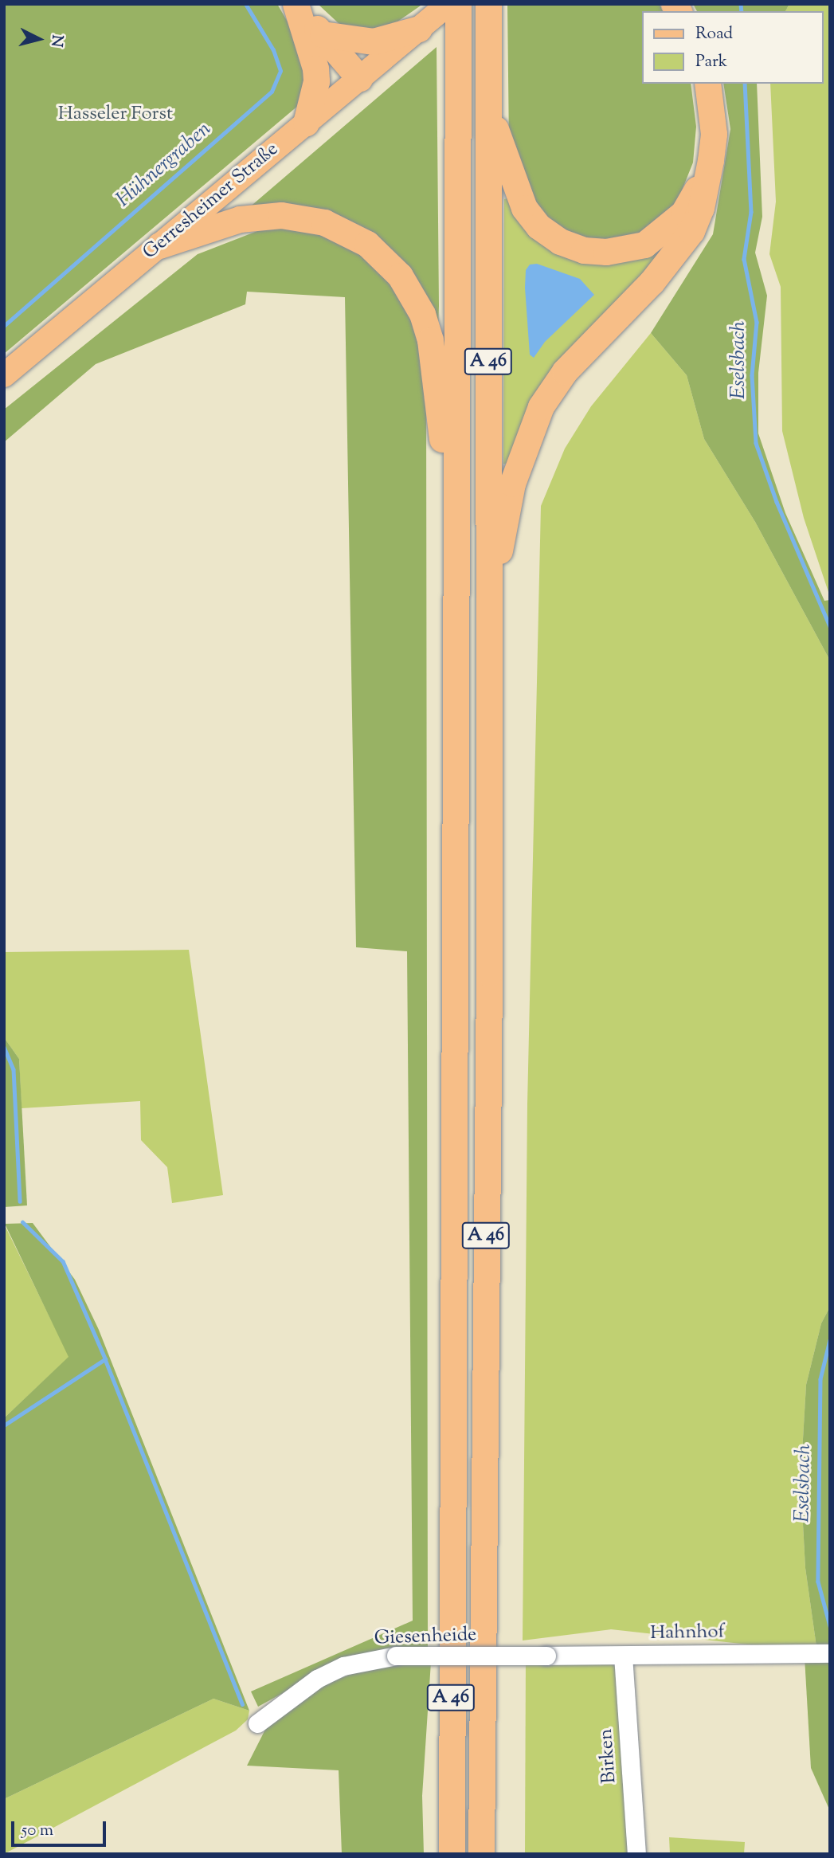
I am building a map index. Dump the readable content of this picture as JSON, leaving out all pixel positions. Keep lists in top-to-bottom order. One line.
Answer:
{"streets":{"highway":["A 46"],"main road":["Gerresheimer Straße"],"street":["Hahnhof","Giesenheide","Birken"]},"crossings":[["Hahnhof","Giesenheide"],["Hahnhof","Birken"]],"water":["Hühnergraben","Eselsbach"],"parks":["Hasseler Forst"],"legend":["Road","Park"],"scale_bar":"50 m","north":"right"}
